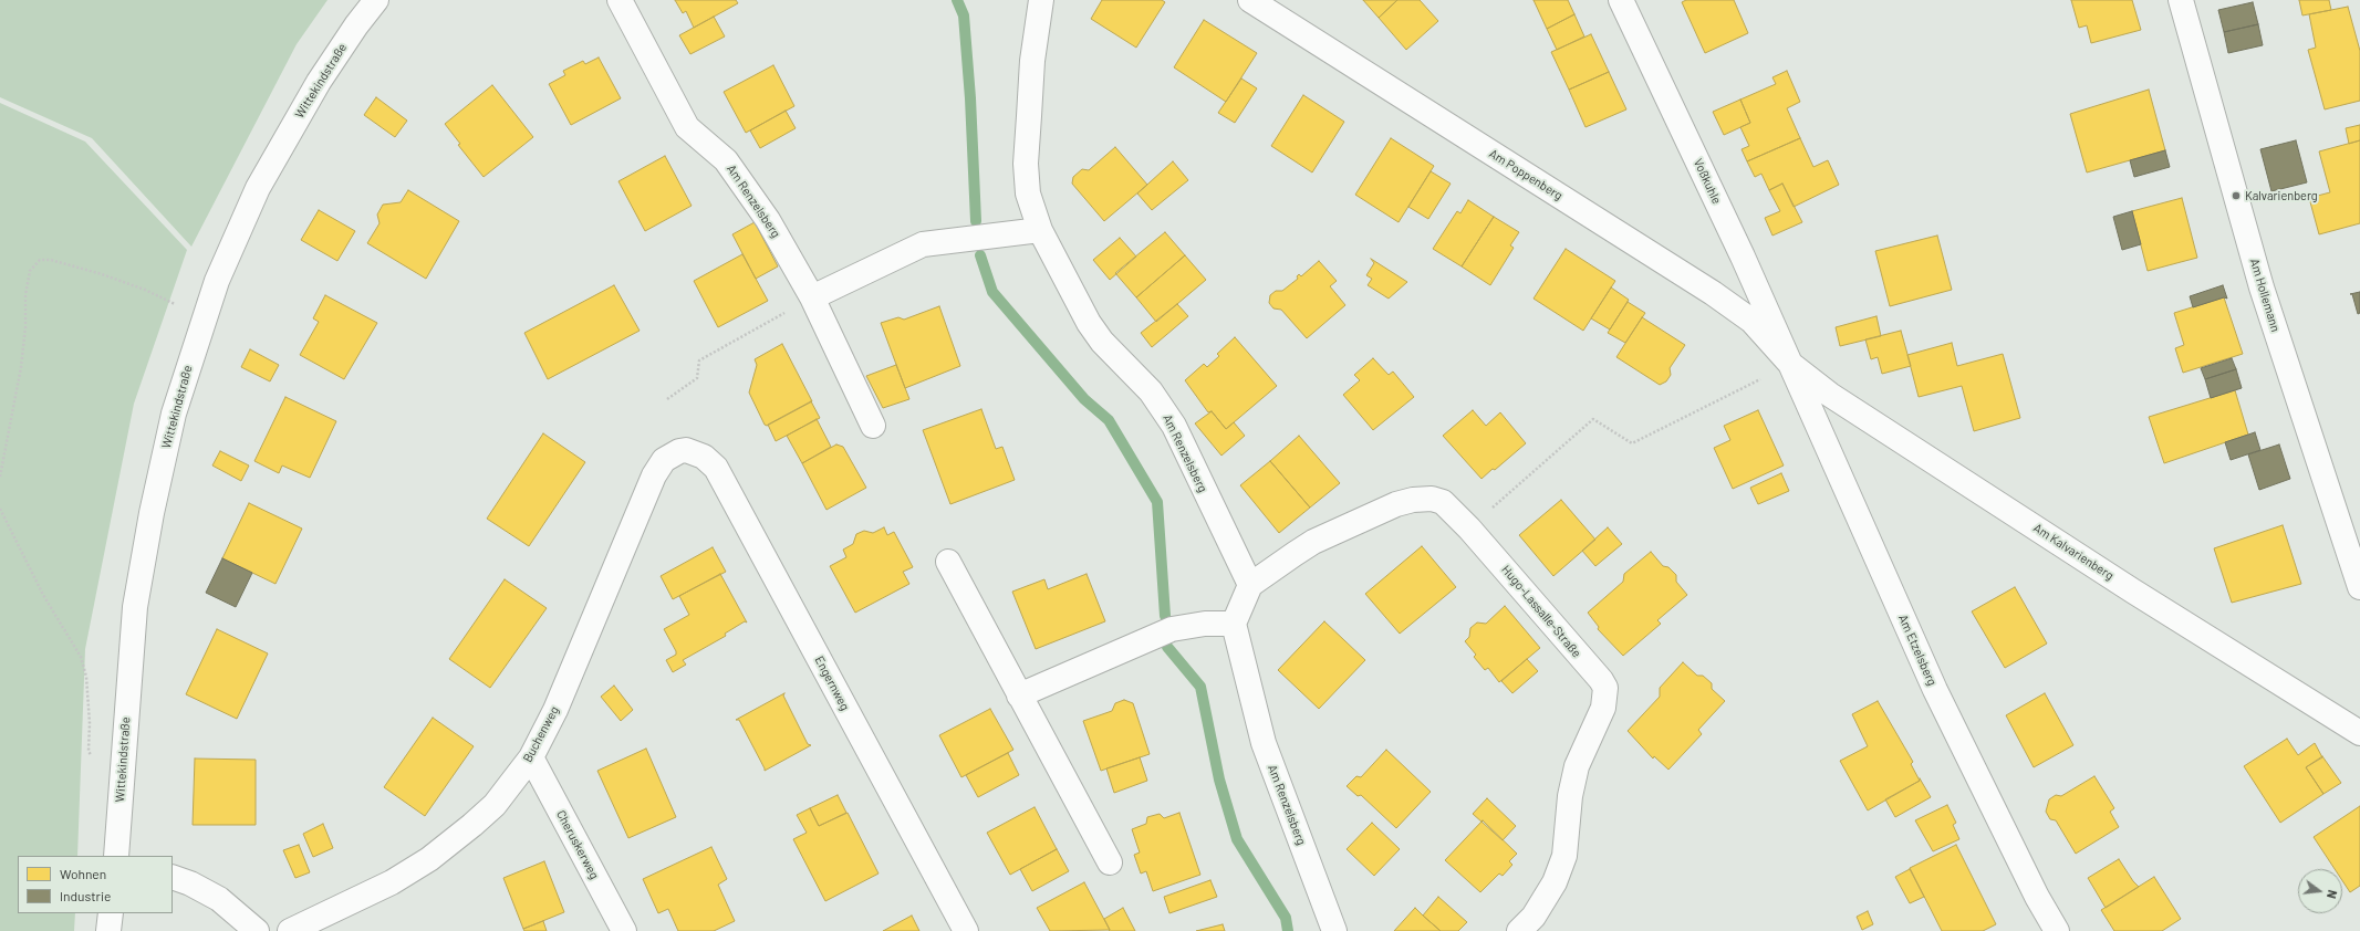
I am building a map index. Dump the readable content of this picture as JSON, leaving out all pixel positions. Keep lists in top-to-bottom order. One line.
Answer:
{"streets":{"street":["Wittekindstraße","Am Poppenberg","Voßkuhle","Am Renzelsberg","Am Hollemann","Am Kalvarienberg","Hugo-Lassalle-Straße","Am Etzelsberg","Engernweg","Buchenweg","Cheruskerweg"]},"crossings":[["Am Poppenberg","Voßkuhle"],["Am Poppenberg","Am Kalvarienberg"],["Am Poppenberg","Am Etzelsberg"],["Voßkuhle","Am Kalvarienberg"],["Voßkuhle","Am Etzelsberg"],["Am Renzelsberg","Hugo-Lassalle-Straße"],["Am Kalvarienberg","Am Etzelsberg"],["Engernweg","Buchenweg"],["Buchenweg","Cheruskerweg"]],"places":["Kalvarienberg"],"legend":["Wohnen","Industrie"],"north":"right"}
